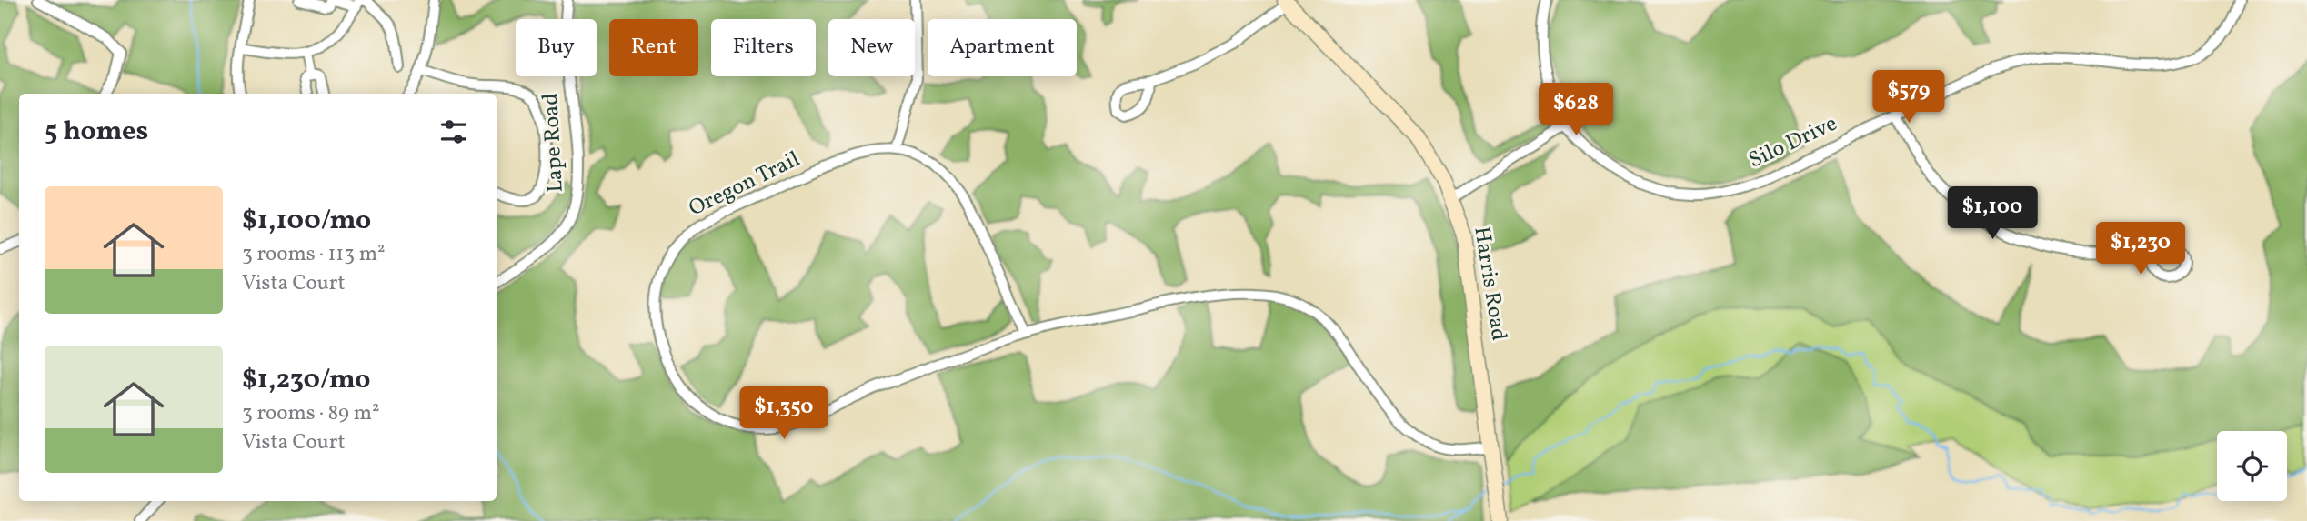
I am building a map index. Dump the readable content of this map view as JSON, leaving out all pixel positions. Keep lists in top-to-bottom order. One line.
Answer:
{"streets":{"street":["Lape Road","Silo Drive","Oregon Trail","Harris Road"]},"crossings":[["Oregon Trail","Harris Road"]],"page":{"chip":["Buy","Rent","Filters","New","Apartment"],"price":["$579","$628","$1,100","$1,230","$1,350"],"heading":"5 homes","list":[{"name":"$1,100/mo","note":"3 rooms · 113 m² · Vista Court"},{"name":"$1,230/mo","note":"3 rooms · 89 m² · Vista Court"}]}}
